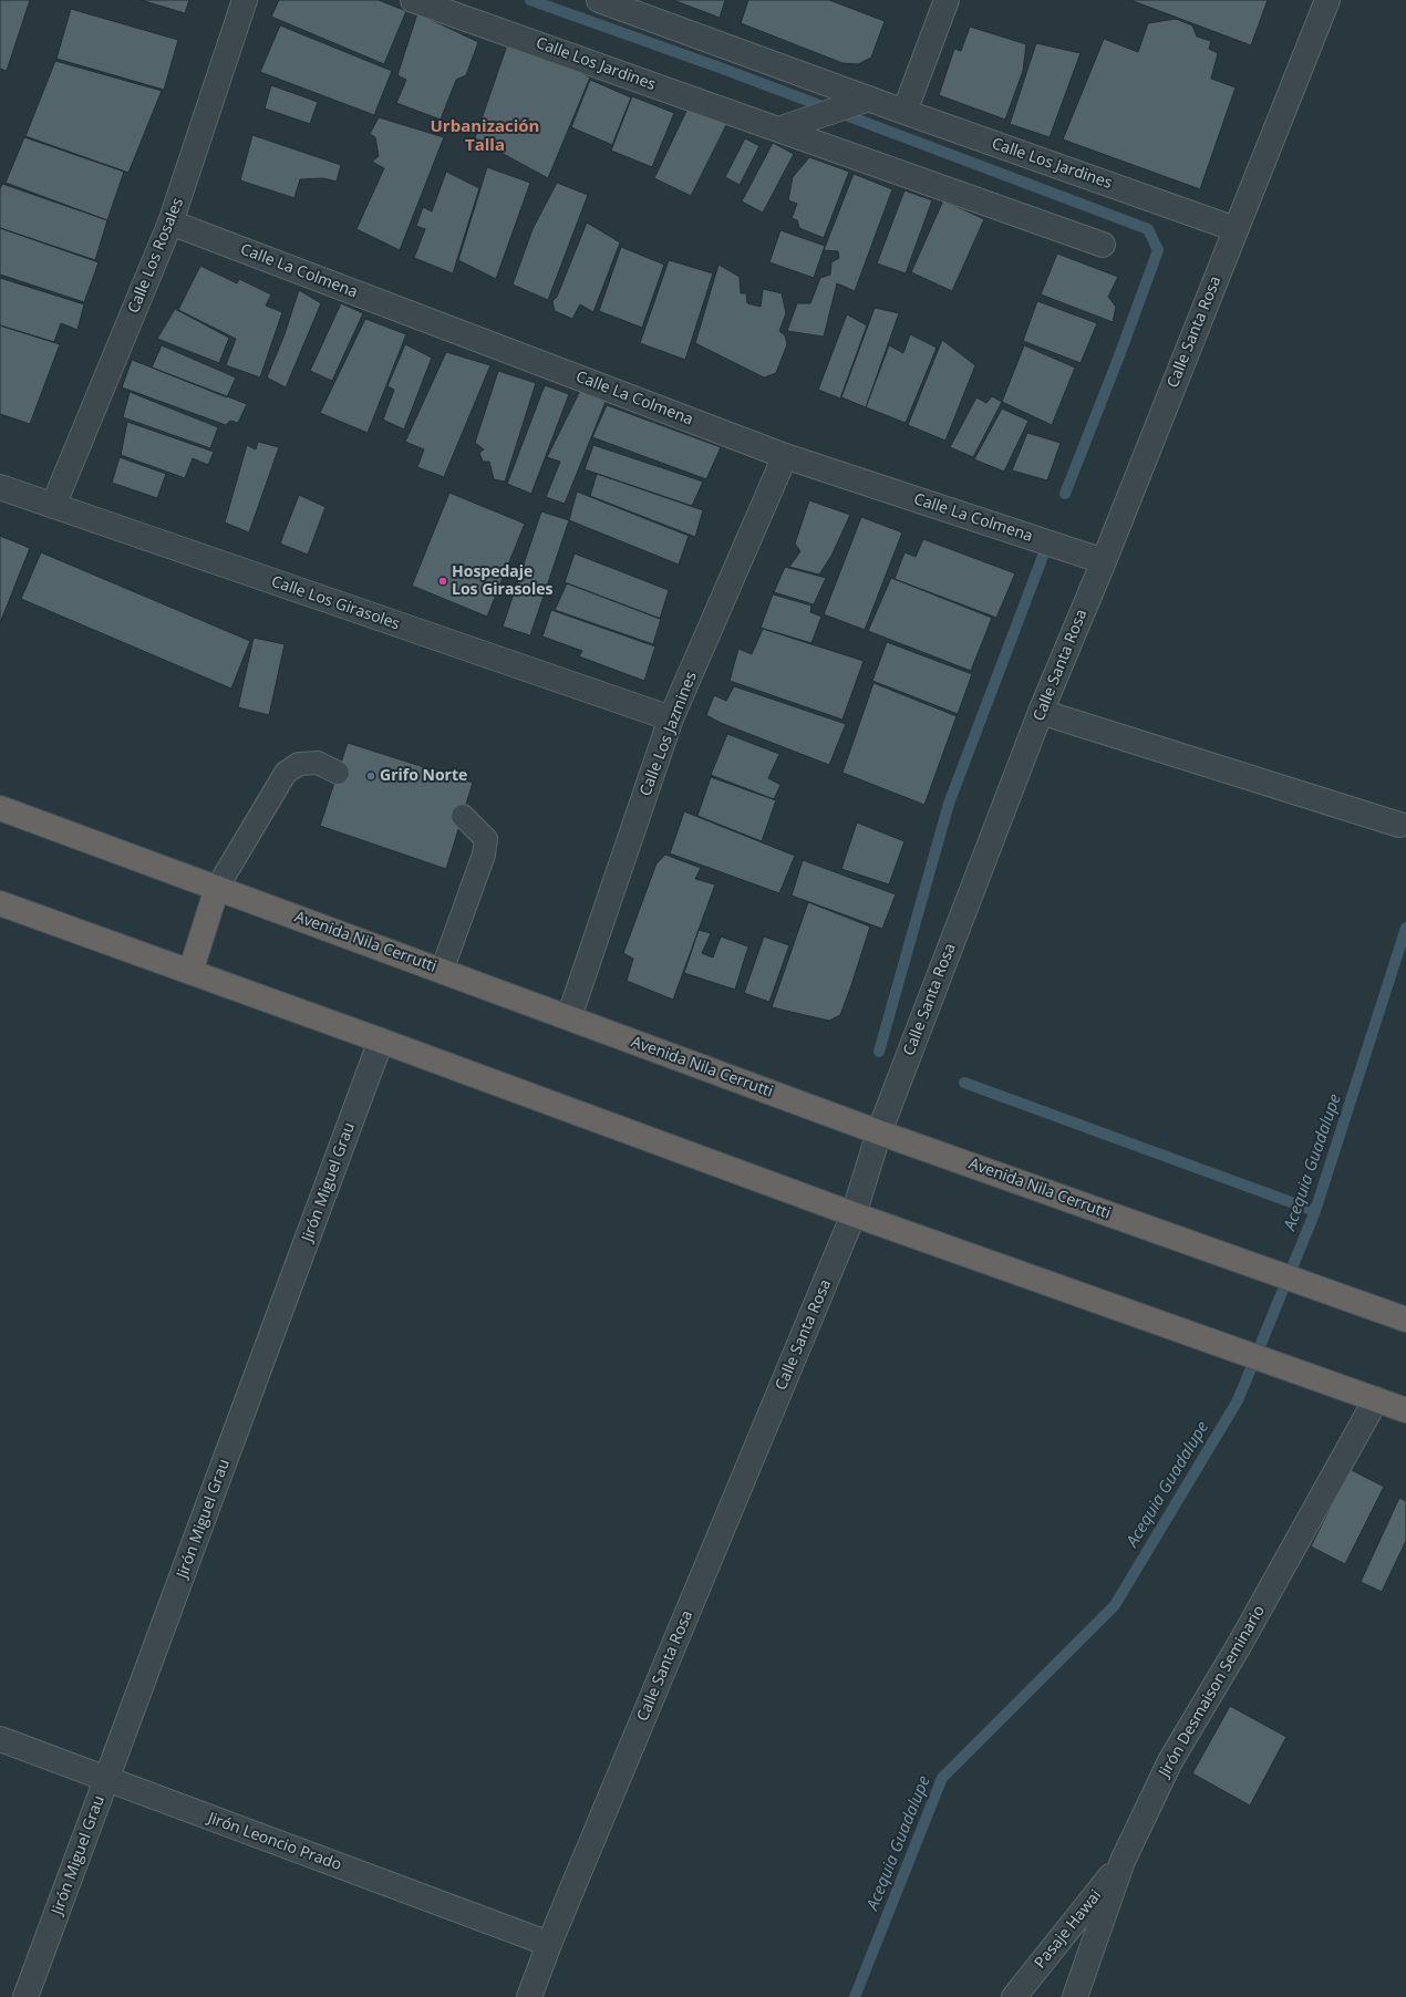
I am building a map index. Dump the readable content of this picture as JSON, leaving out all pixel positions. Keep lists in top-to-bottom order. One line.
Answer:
{"streets":{"highway":["Avenida Nila Cerrutti"],"street":["Calle Los Jardines","Calle Los Rosales","Calle La Colmena","Calle Santa Rosa","Calle Los Girasoles","Calle Los Jazmines","Jirón Miguel Grau","Jirón Desmaison Seminario","Jirón Leoncio Prado","Pasaje Hawai"]},"crossings":[["Calle Los Jardines","Calle Santa Rosa"],["Calle Los Rosales","Calle La Colmena"],["Calle Los Rosales","Calle Los Girasoles"],["Calle La Colmena","Calle Santa Rosa"],["Calle La Colmena","Calle Los Jazmines"],["Calle Santa Rosa","Avenida Nila Cerrutti"],["Calle Santa Rosa","Jirón Leoncio Prado"],["Calle Los Girasoles","Calle Los Jazmines"],["Calle Los Jazmines","Avenida Nila Cerrutti"],["Jirón Miguel Grau","Jirón Leoncio Prado"],["Jirón Desmaison Seminario","Pasaje Hawai"]],"districts":["Urbanización Talla"],"water":["Acequia Guadalupe"],"places":["Hospedaje Los Girasoles","Grifo Norte"]}
